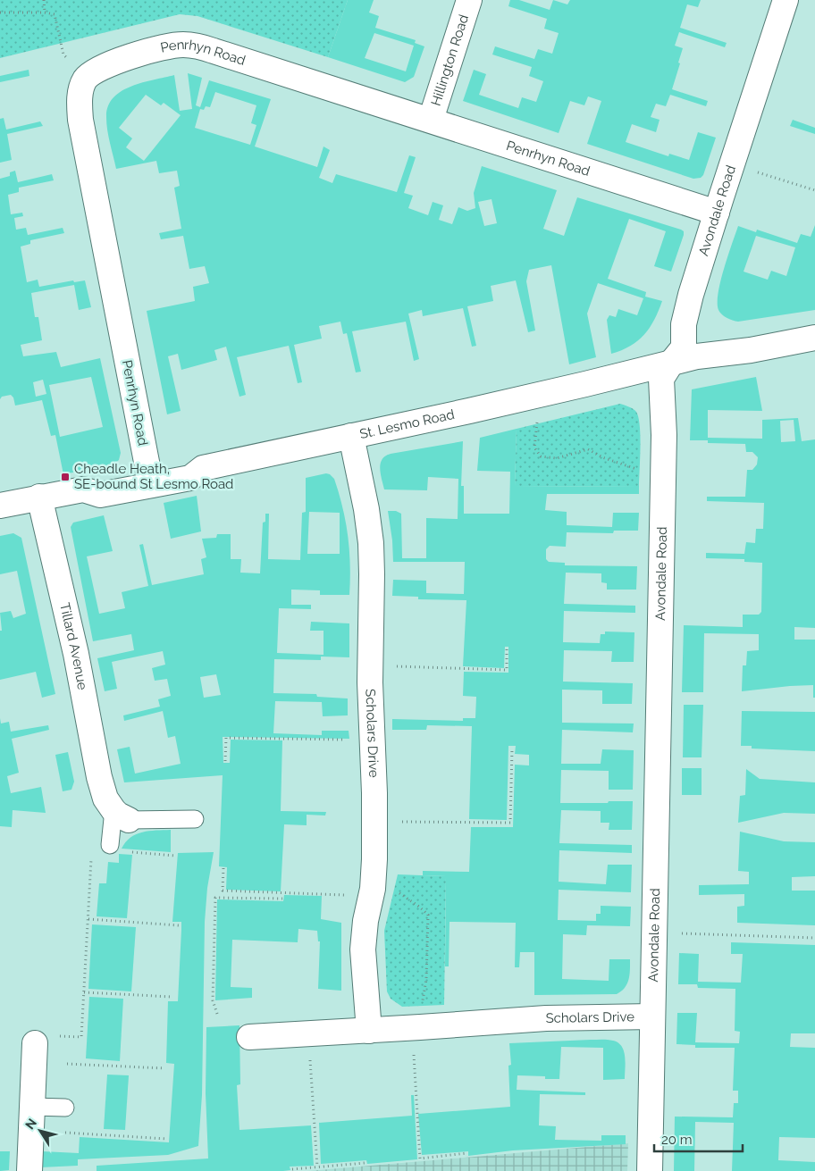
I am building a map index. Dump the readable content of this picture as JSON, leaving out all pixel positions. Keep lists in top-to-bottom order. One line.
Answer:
{"streets":{"street":["Penrhyn Road","Hillington Road","Avondale Road","St. Lesmo Road","Tillard Avenue","Scholars Drive"]},"crossings":[["Penrhyn Road","Hillington Road"],["Penrhyn Road","Avondale Road"],["Penrhyn Road","St. Lesmo Road"],["Avondale Road","St. Lesmo Road"],["Avondale Road","Scholars Drive"],["St. Lesmo Road","Tillard Avenue"],["St. Lesmo Road","Scholars Drive"]],"places":{"transit":["Cheadle Heath, SE-bound St Lesmo Road"]},"scale_bar":"20 m","north":"top left"}
